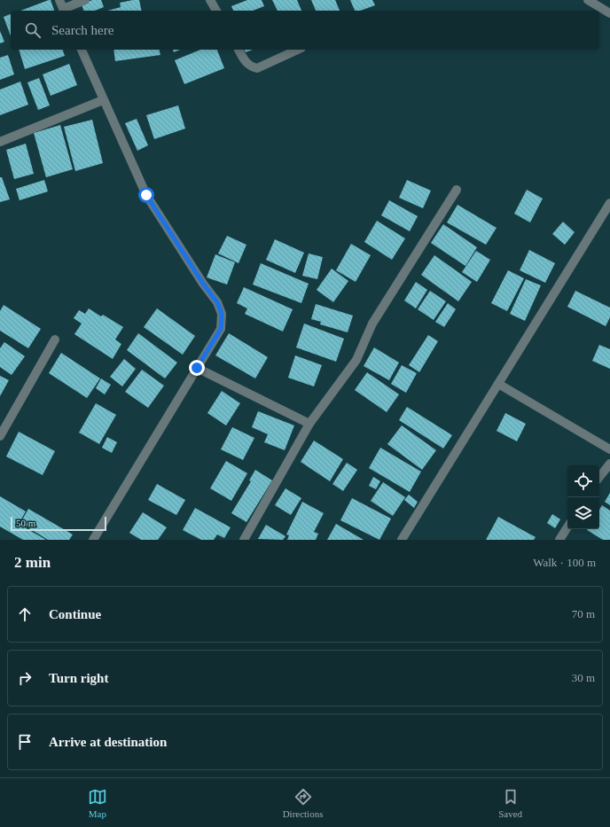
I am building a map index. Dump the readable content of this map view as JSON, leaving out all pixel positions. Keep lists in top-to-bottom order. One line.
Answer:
{"scale_bar":"50 m","page":{"search":"Search here","scale":"50 m","heading":["2 min","Walk · 100 m"],"list":[["Continue","70 m"],["Turn right","30 m"],"Arrive at destination"],"nav":["Map","Directions","Saved"]}}
